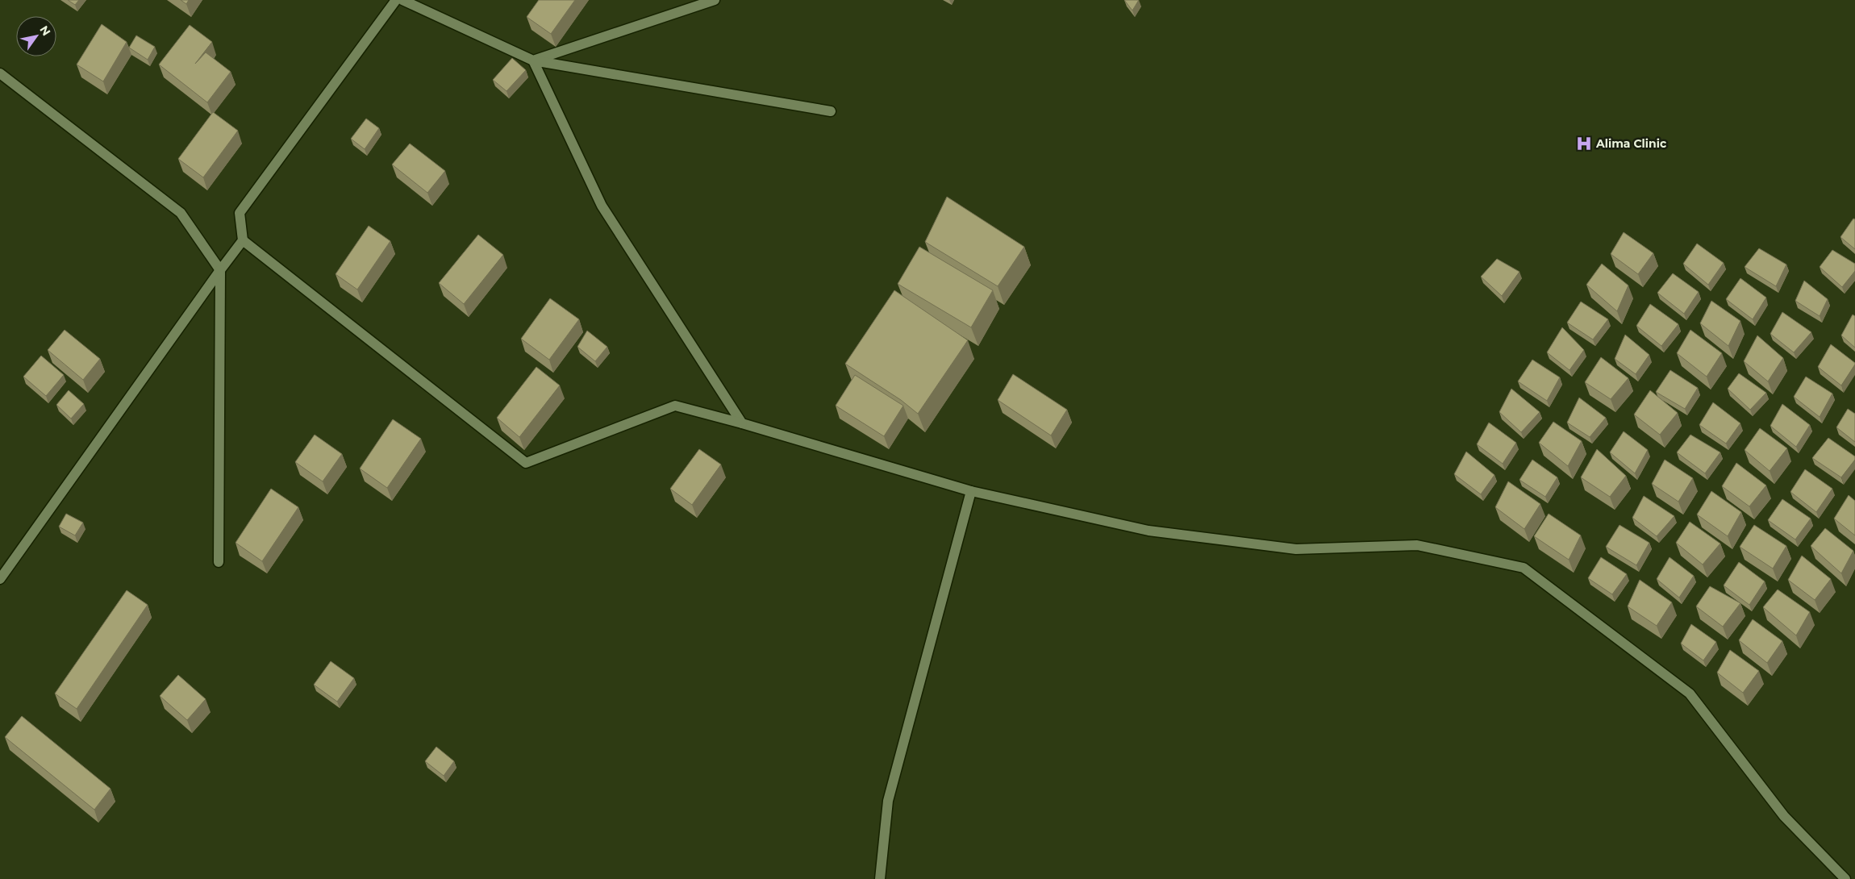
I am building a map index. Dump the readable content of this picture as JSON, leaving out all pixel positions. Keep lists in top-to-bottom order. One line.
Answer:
{"places":{"hospital":["Alima Clinic"]},"north":"top right"}
